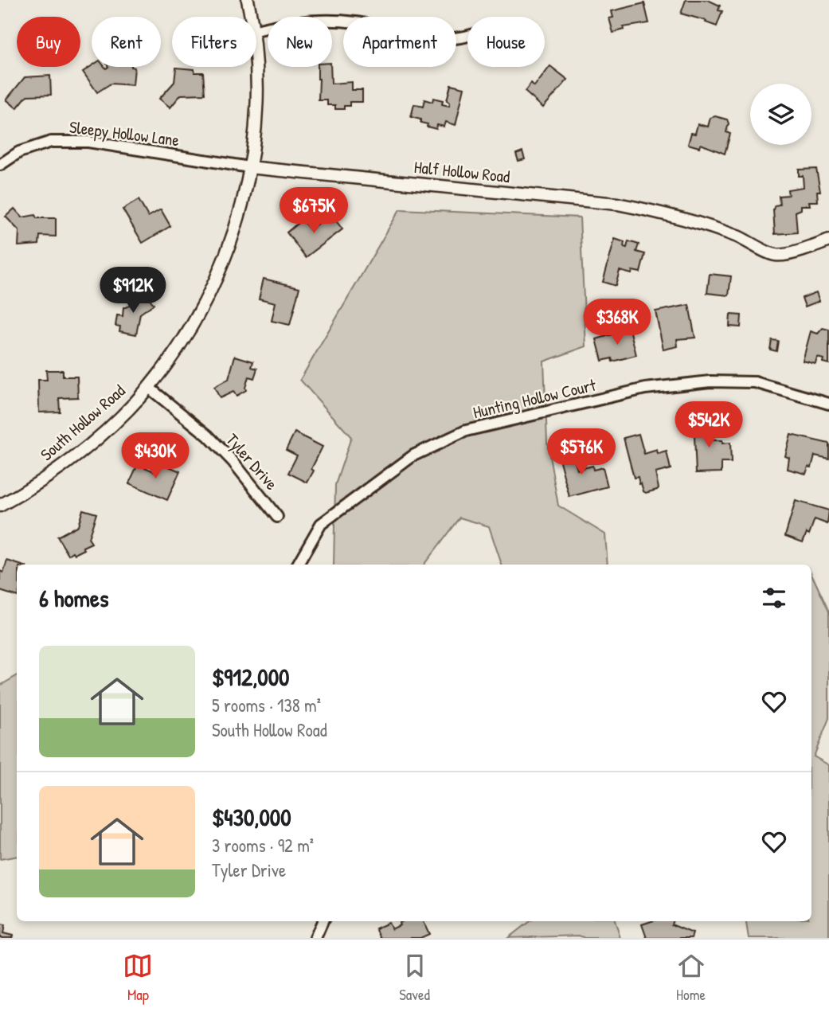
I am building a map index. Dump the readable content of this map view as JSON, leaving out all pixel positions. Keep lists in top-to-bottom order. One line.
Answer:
{"streets":{"street":["Sleepy Hollow Lane","Half Hollow Road","Hunting Hollow Court","South Hollow Road","Tyler Drive"]},"crossings":[["Sleepy Hollow Lane","Half Hollow Road"],["Sleepy Hollow Lane","South Hollow Road"],["Half Hollow Road","South Hollow Road"],["South Hollow Road","Tyler Drive"]],"page":{"chip":["Buy","Rent","Filters","New","Apartment","House"],"price":["$675K","$912K","$368K","$542K","$576K","$430K"],"heading":"6 homes","list":[{"name":"$912,000","note":"5 rooms · 138 m² · South Hollow Road"},{"name":"$430,000","note":"3 rooms · 92 m² · Tyler Drive"}],"tabs":["Map","Saved","Home"]}}
